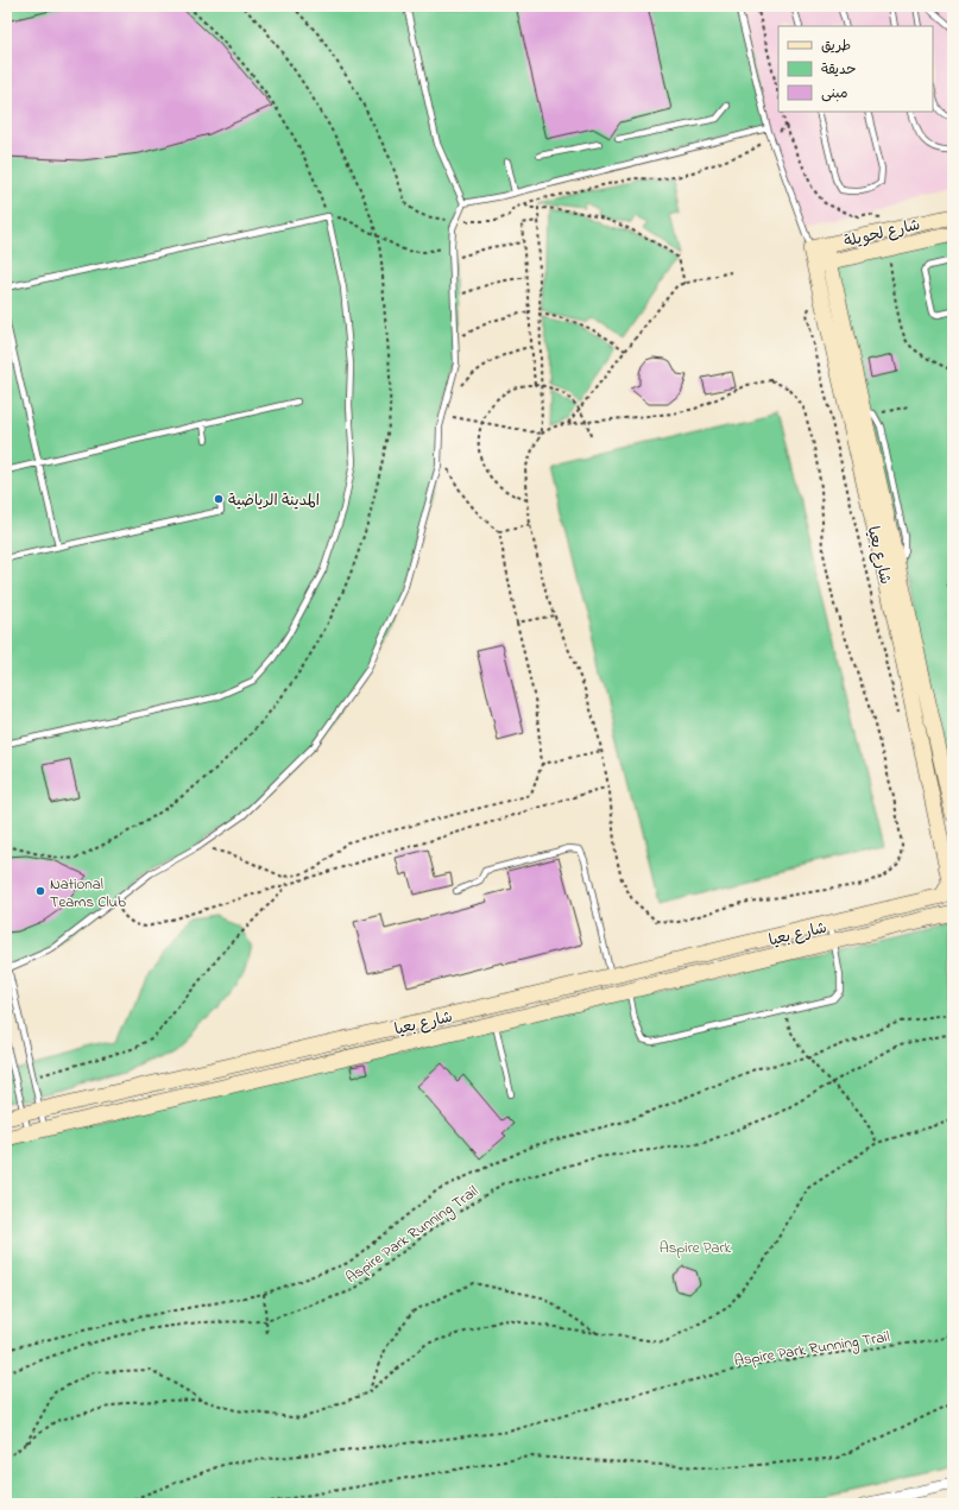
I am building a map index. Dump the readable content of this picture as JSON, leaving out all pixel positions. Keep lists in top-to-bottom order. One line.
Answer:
{"streets":{"street":["شارع لحويلة","شارع بعيا"],"path":["Aspire Park Running Trail"]},"crossings":[["شارع لحويلة","شارع بعيا"]],"parks":["Aspire Park"],"places":["المدينة الرياضية","National Teams Club"],"legend":["طريق","حديقة","مبنى"]}
